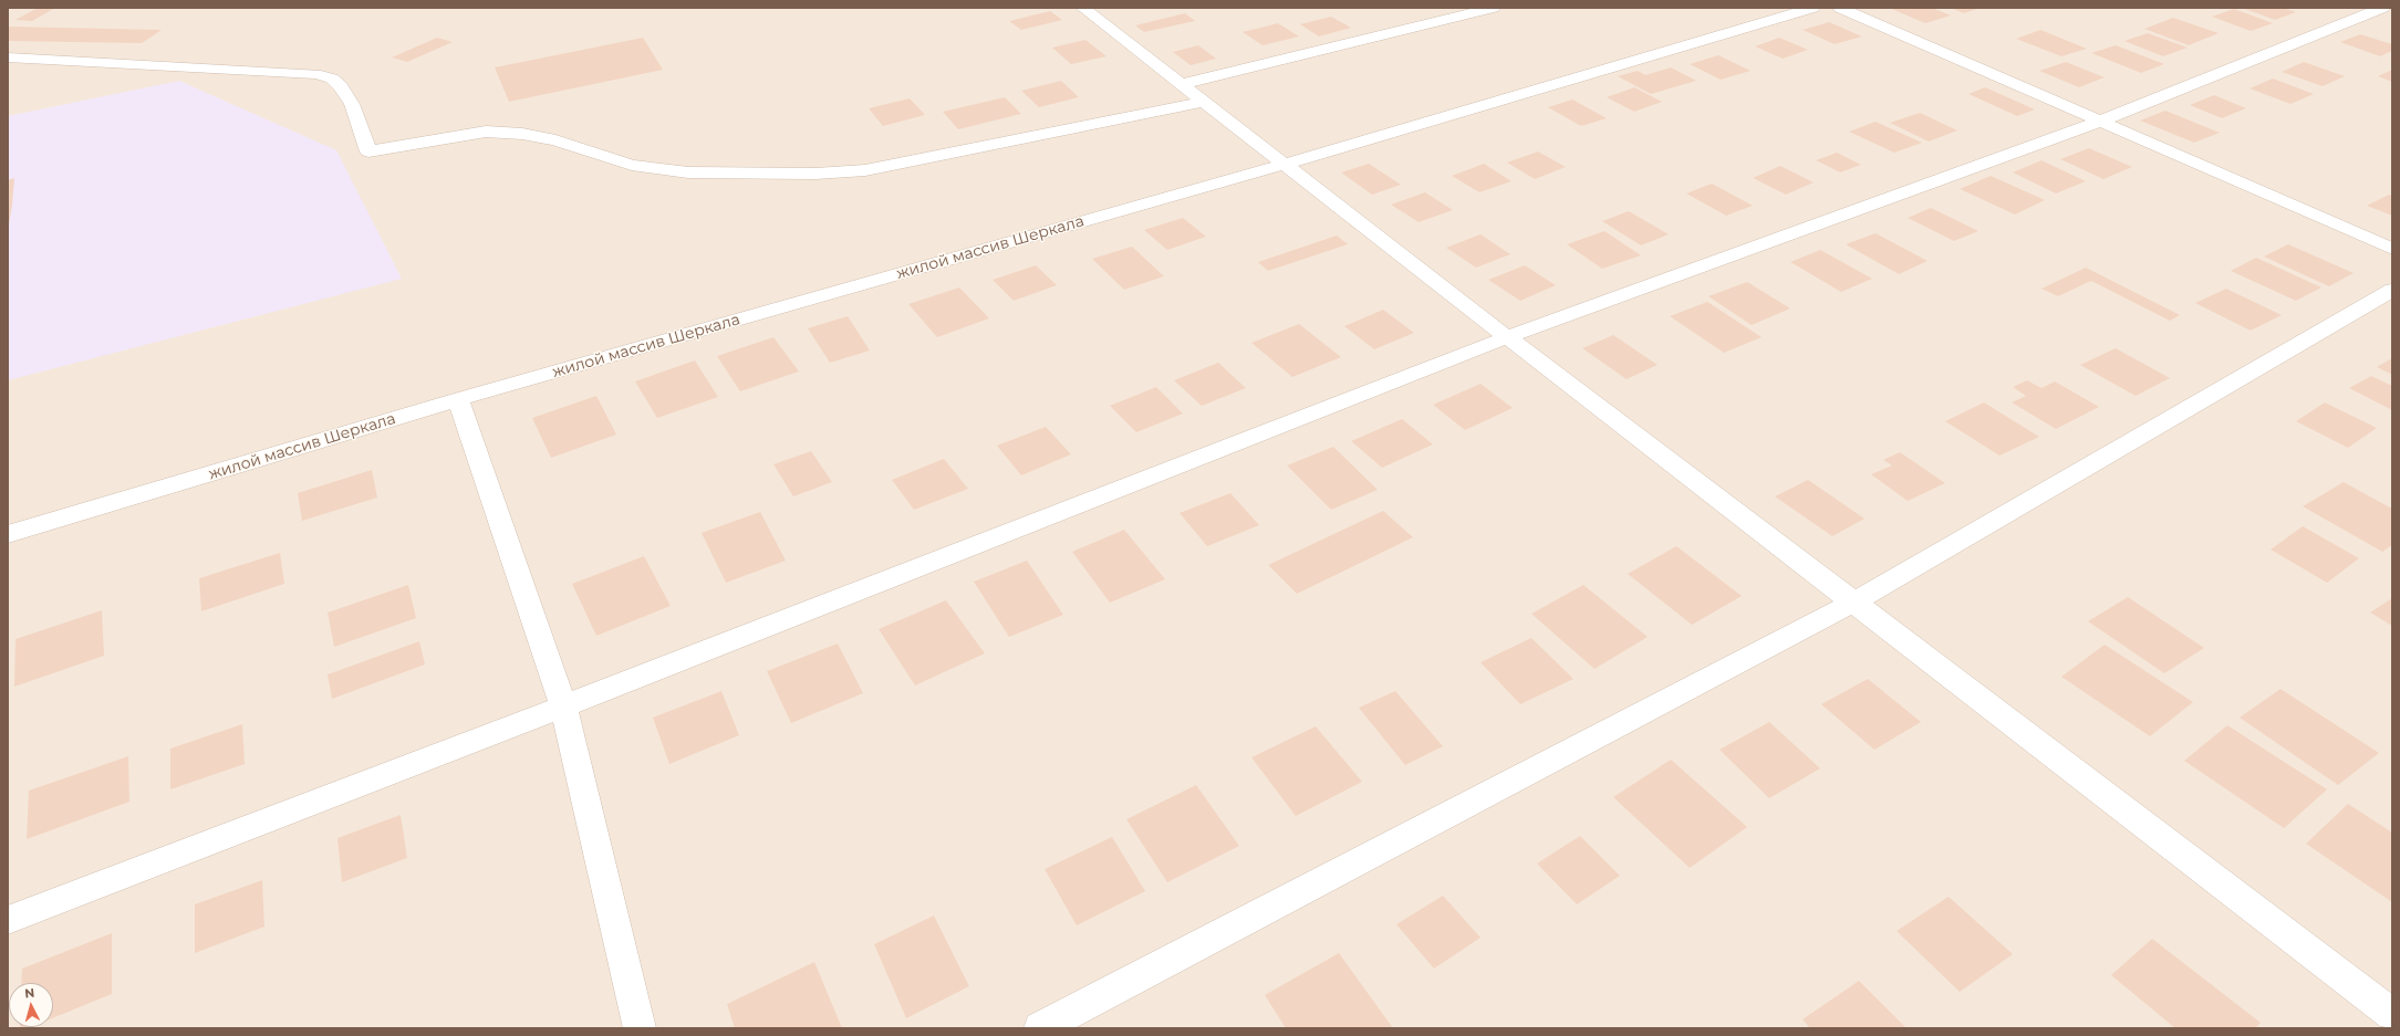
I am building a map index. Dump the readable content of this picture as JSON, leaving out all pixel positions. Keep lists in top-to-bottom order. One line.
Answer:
{"streets":{"street":["жилой массив Шеркала"]},"north":"top"}
